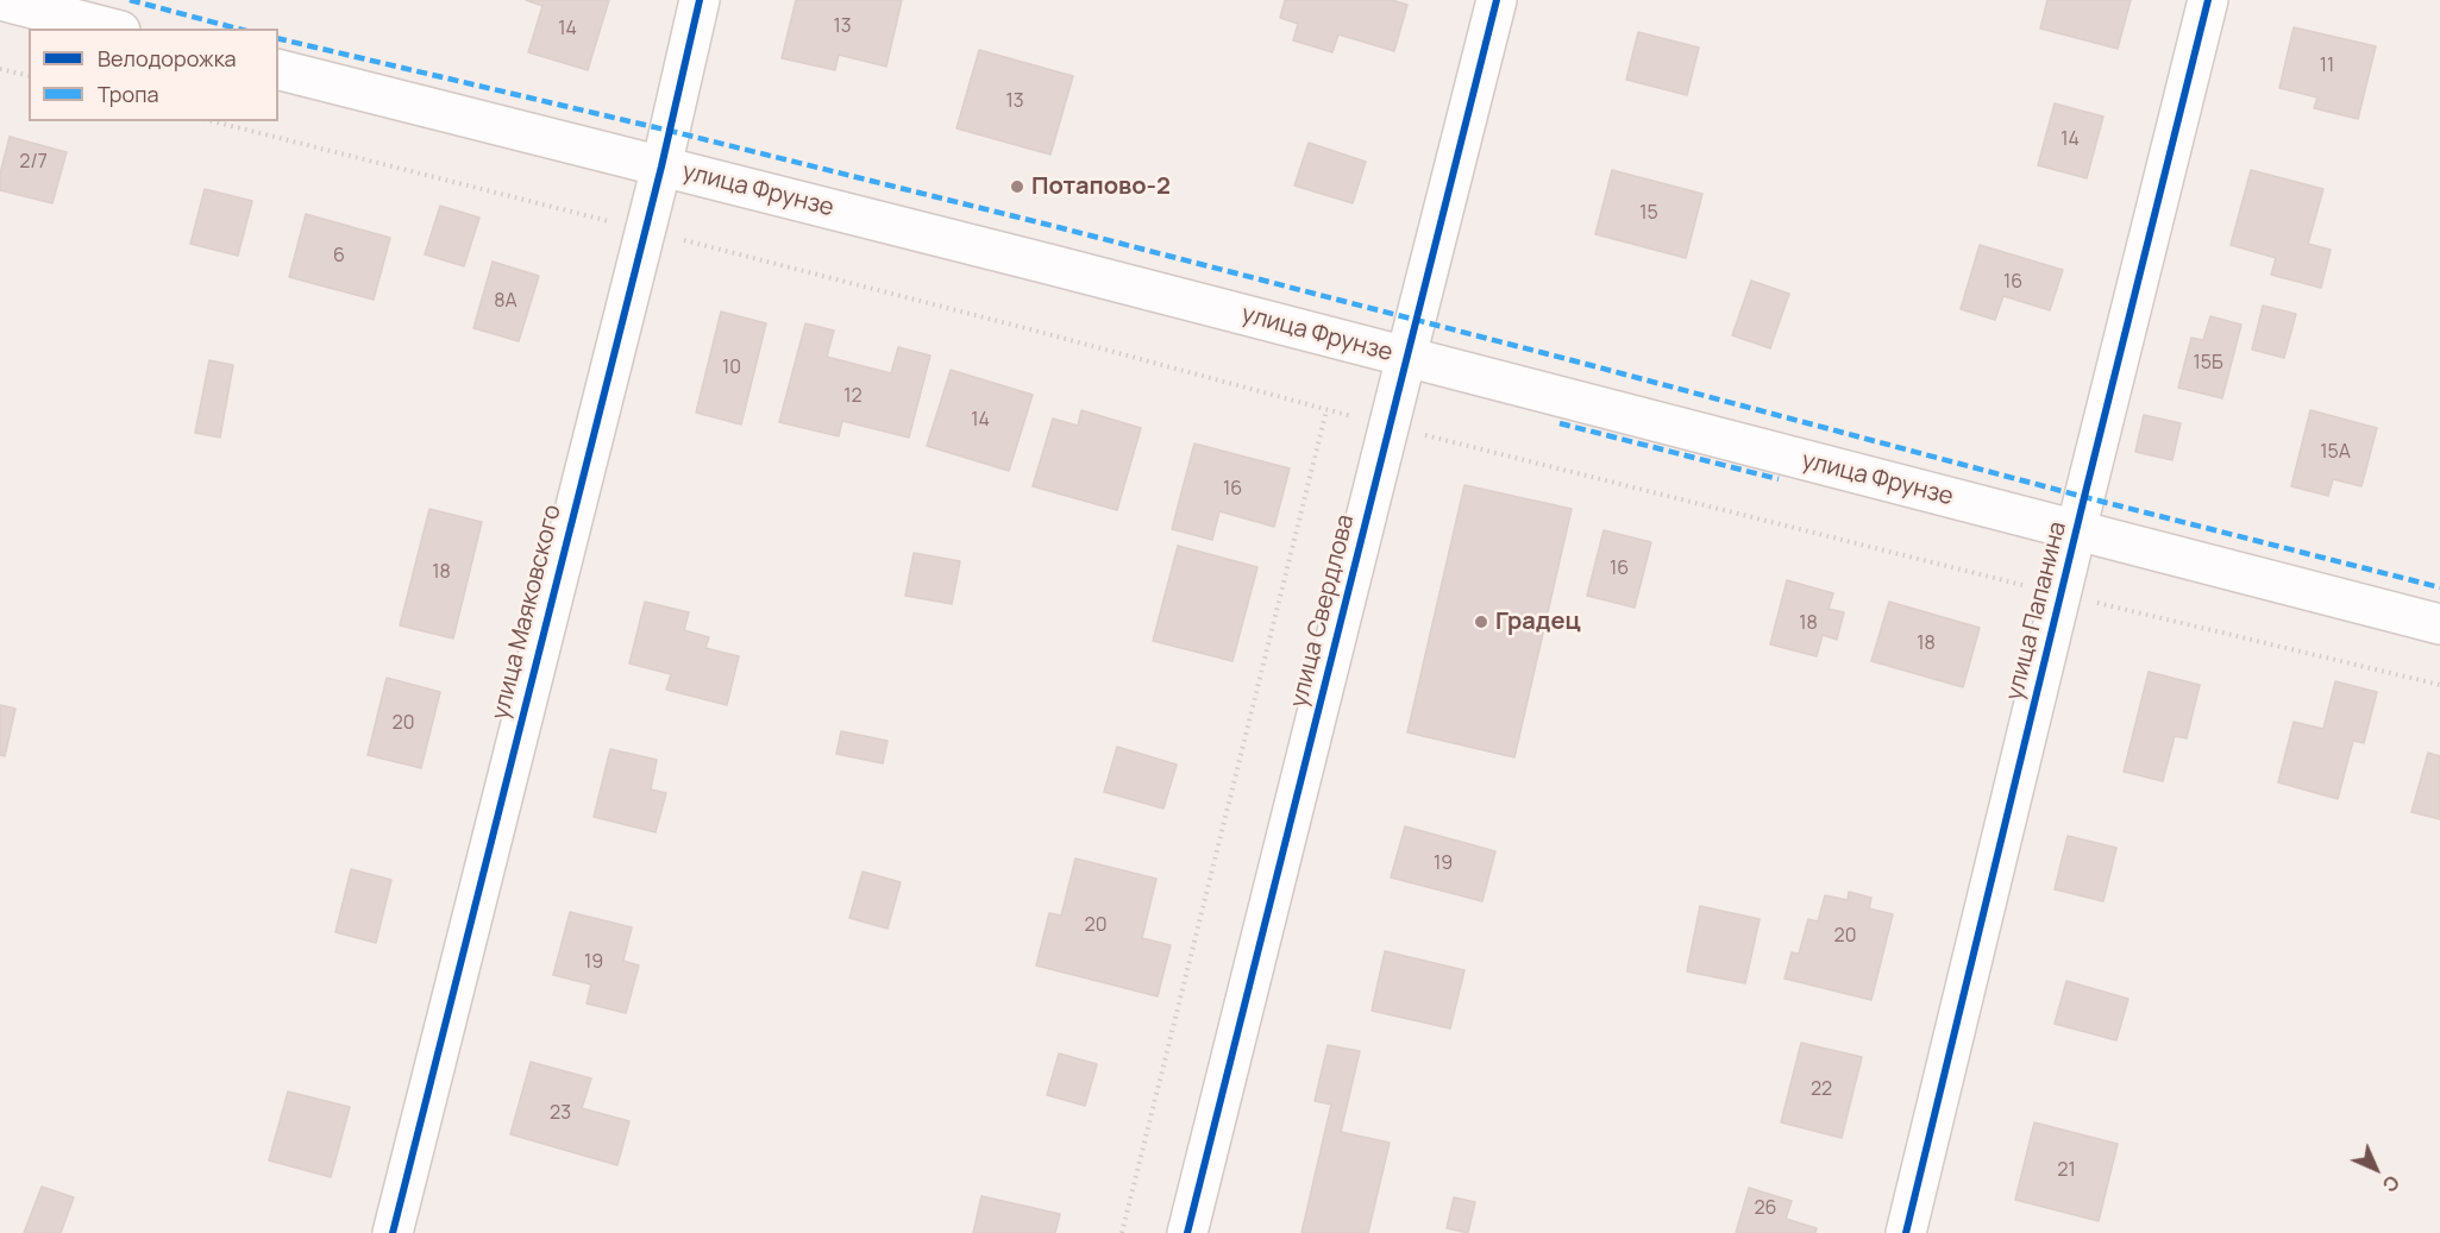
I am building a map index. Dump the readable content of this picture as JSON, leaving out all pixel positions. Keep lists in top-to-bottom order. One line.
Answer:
{"streets":{"street":["улица Фрунзе","улица Свердлова","улица Папанина","улица Маяковского"]},"crossings":[["улица Фрунзе","улица Свердлова"],["улица Фрунзе","улица Папанина"],["улица Фрунзе","улица Маяковского"]],"places":["Потапово-2","Градец"],"house_numbers":["13","14","11","13","14","2/7","15","6","16","8А","15Б","10","12","14","15А","16","16","18","18","18","20","19","20","20","19","22","23","21","26"],"legend":["Велодорожка","Тропа"],"north":"bottom right"}
